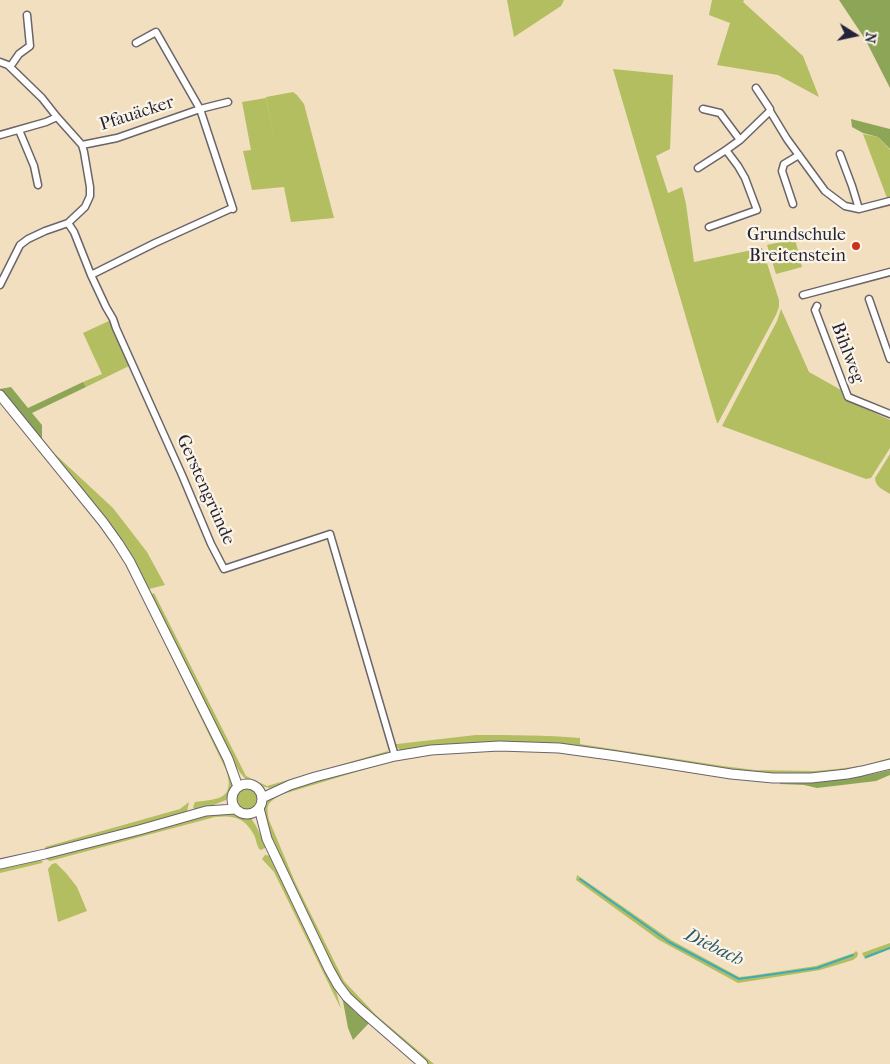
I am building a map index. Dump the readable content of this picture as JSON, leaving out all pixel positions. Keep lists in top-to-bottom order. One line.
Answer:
{"streets":{"street":["Pfauäcker","Bihlweg","Gerstengründe"]},"water":["Diebach"],"places":["Grundschule Breitenstein"],"north":"right"}
